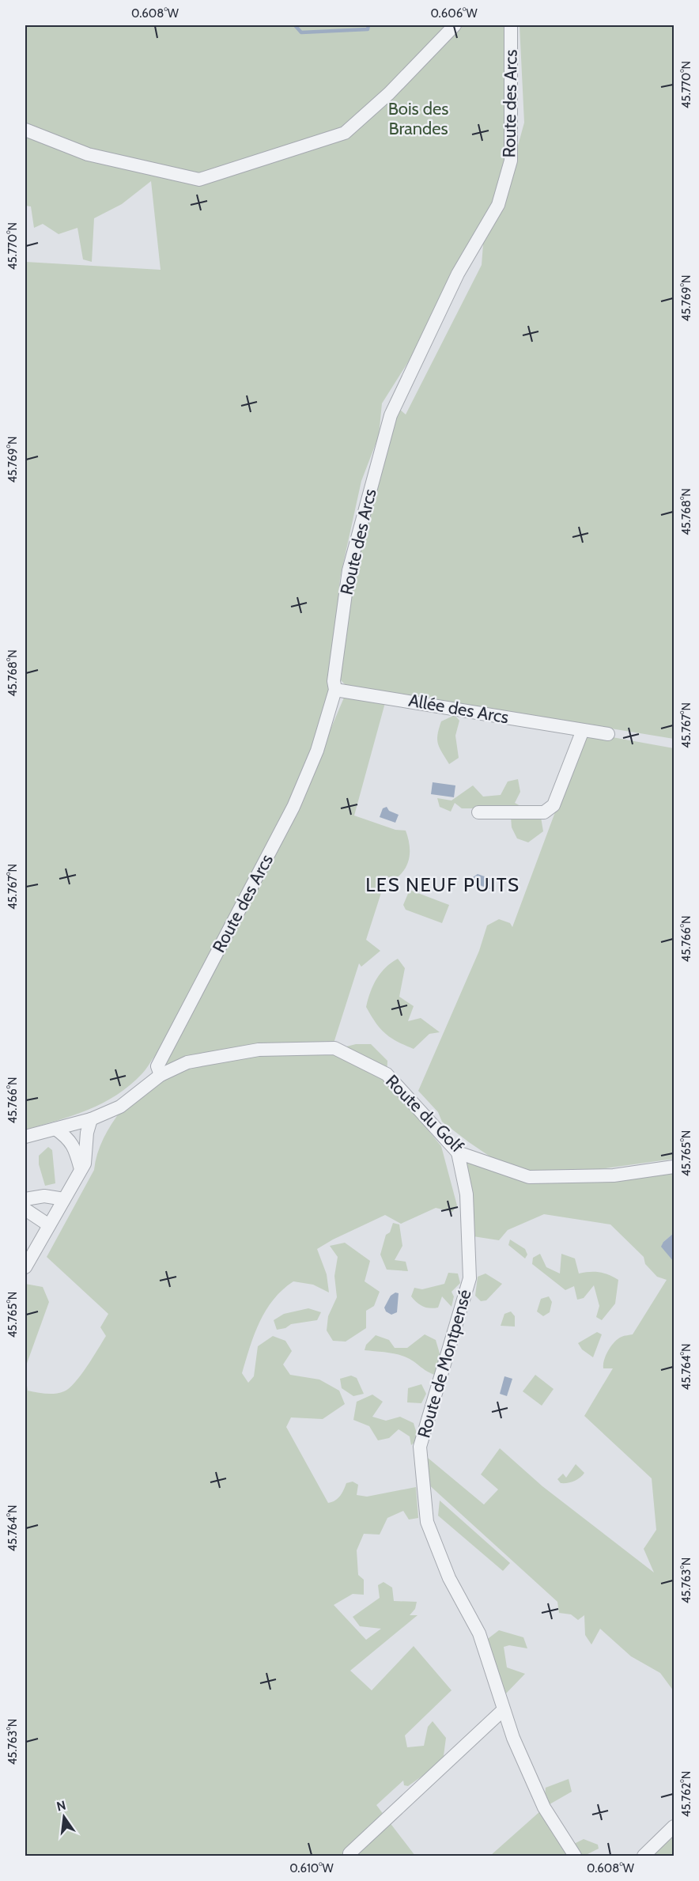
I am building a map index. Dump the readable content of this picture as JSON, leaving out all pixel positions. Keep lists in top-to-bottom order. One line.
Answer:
{"streets":{"street":["Route des Arcs","Allée des Arcs","Route du Golf","Route de Montpensé"]},"crossings":[["Route des Arcs","Allée des Arcs"],["Route des Arcs","Route du Golf"],["Route du Golf","Route de Montpensé"]],"districts":["LES NEUF PUITS"],"parks":["Bois des Brandes"],"north":"top","coordinates":["0.608°W","0.606°W","45.770°N","45.769°N","45.768°N","45.767°N","45.766°N","45.765°N","45.764°N","45.763°N","45.762°N","0.610°W"]}
